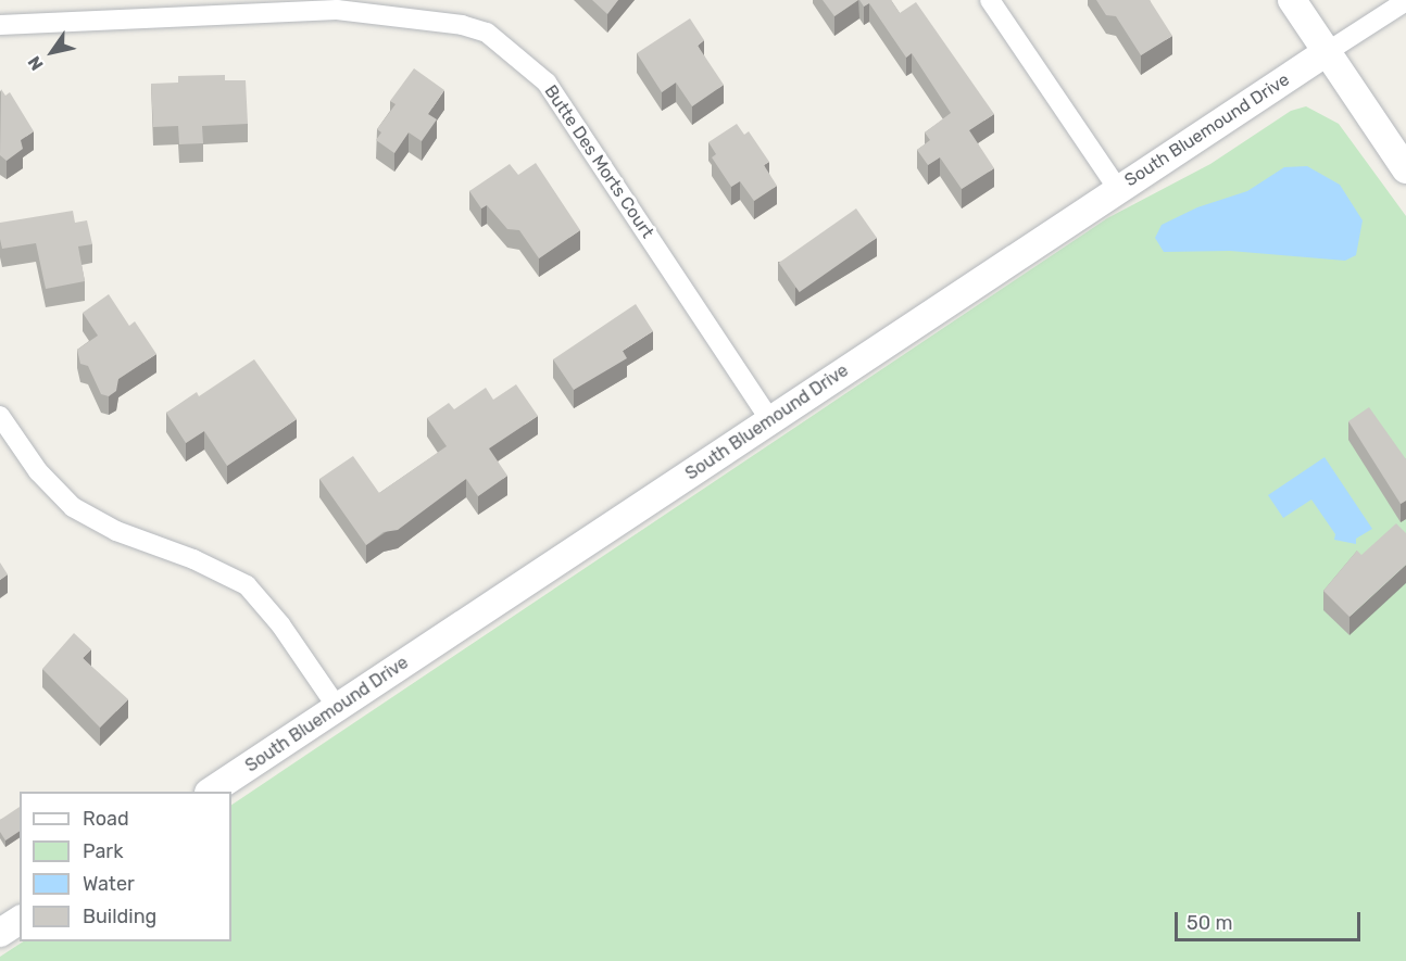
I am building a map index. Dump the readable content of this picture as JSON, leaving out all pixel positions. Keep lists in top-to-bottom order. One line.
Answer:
{"streets":{"main road":["South Bluemound Drive"],"street":["Butte Des Morts Court"]},"crossings":[["South Bluemound Drive","Butte Des Morts Court"]],"legend":["Road","Park","Water","Building"],"scale_bar":"50 m","north":"bottom left"}
